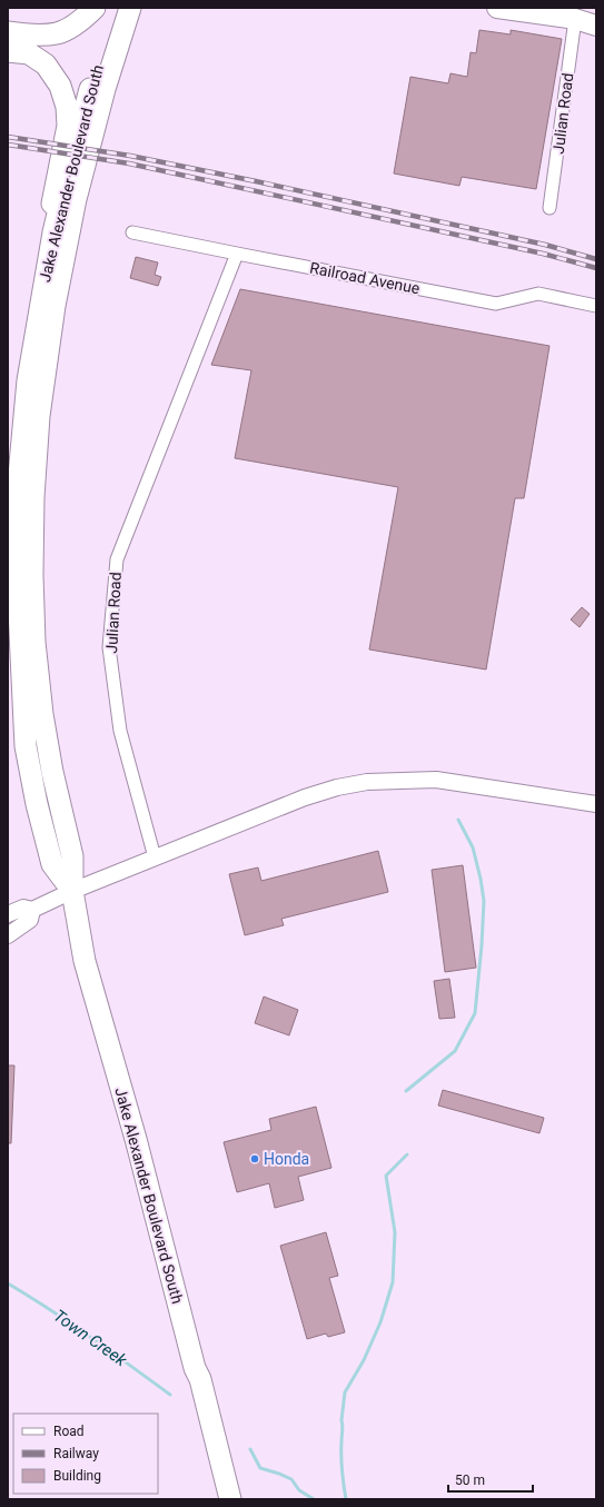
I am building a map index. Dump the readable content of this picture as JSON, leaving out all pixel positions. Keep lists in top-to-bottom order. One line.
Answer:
{"streets":{"highway":["Jake Alexander Boulevard South"],"street":["Julian Road","Railroad Avenue"]},"crossings":[["Julian Road","Railroad Avenue"]],"water":["Town Creek"],"places":["Honda"],"legend":["Road","Railway","Building"],"scale_bar":"50 m"}
